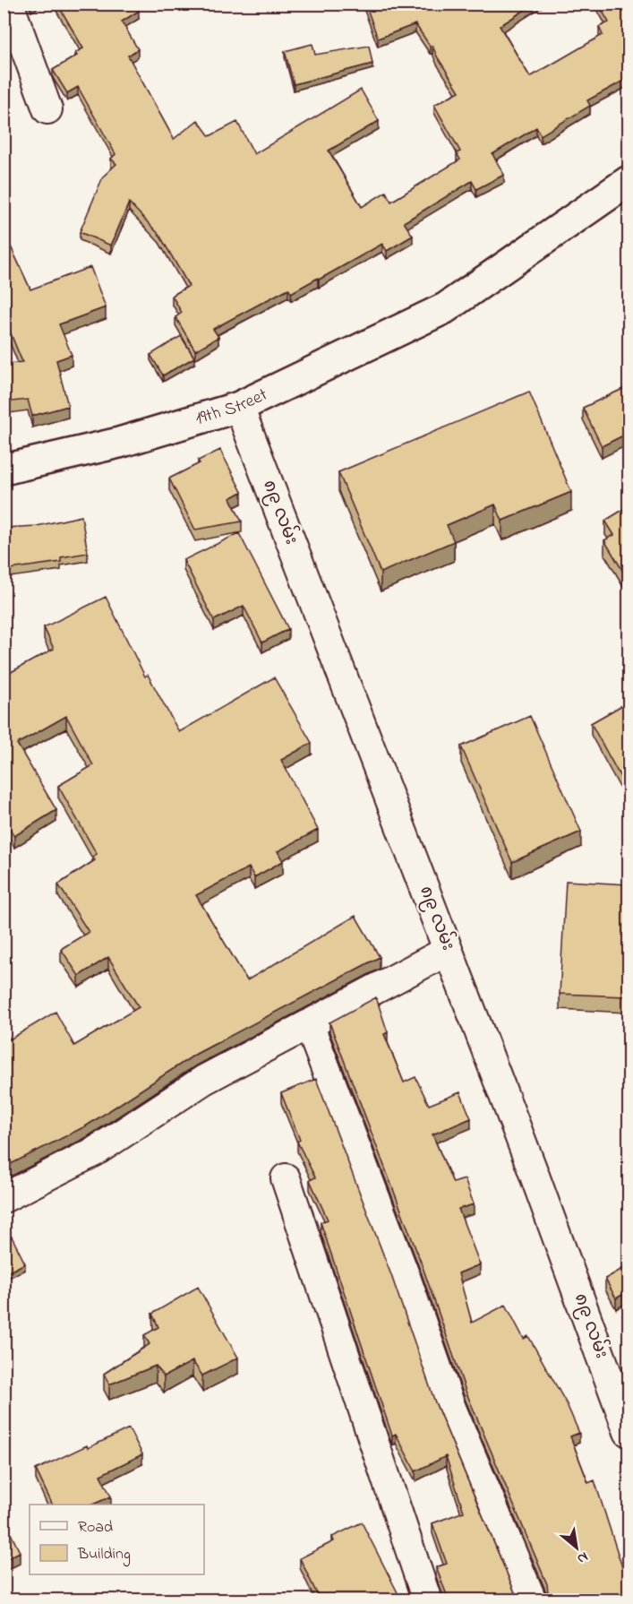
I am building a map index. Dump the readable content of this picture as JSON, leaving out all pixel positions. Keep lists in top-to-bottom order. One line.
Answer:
{"streets":{"street":["19th Street","၈၉ လမ်း"]},"crossings":[["19th Street","၈၉ လမ်း"]],"legend":["Road","Building"],"north":"bottom right"}
